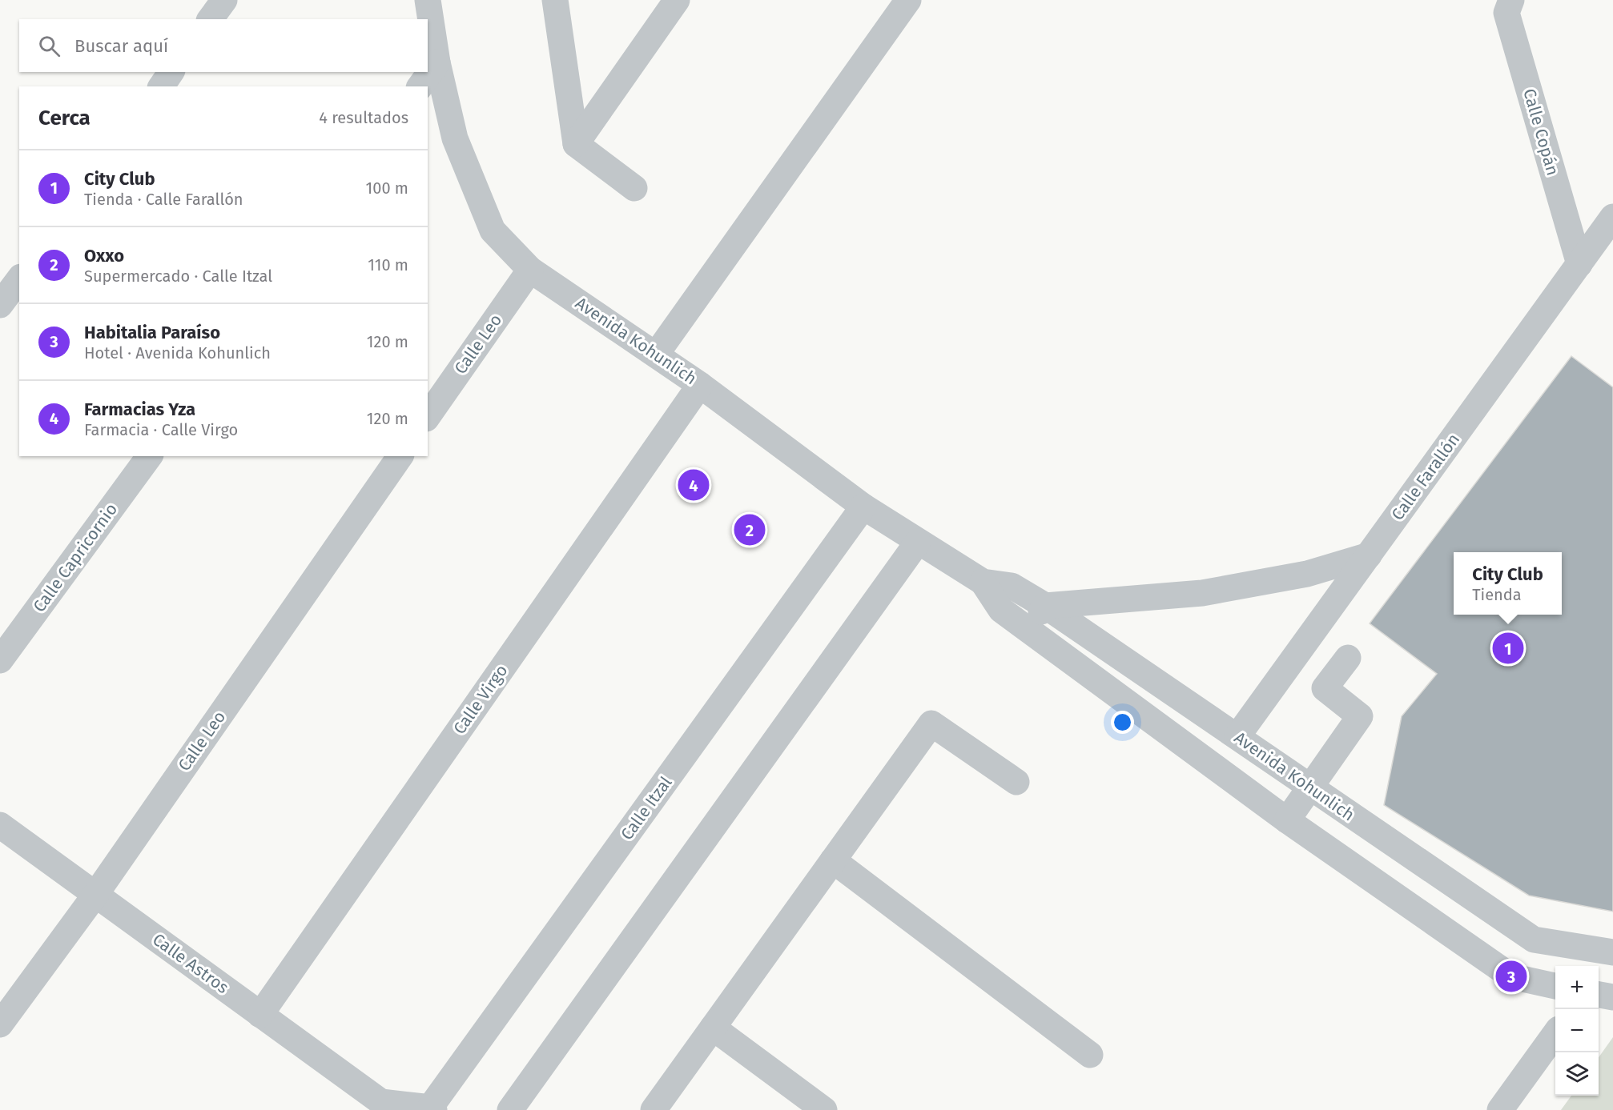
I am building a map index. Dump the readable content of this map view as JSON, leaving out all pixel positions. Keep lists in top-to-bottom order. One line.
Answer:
{"streets":{"street":["Calle Copán","Avenida Kohunlich","Calle Leo","Calle Farallón","Calle Capricornio","Calle Virgo","Calle Itzal","Calle Astros"]},"crossings":[["Calle Copán","Calle Farallón"],["Avenida Kohunlich","Calle Leo"],["Avenida Kohunlich","Calle Farallón"],["Avenida Kohunlich","Calle Virgo"],["Avenida Kohunlich","Calle Itzal"],["Calle Leo","Calle Astros"],["Calle Virgo","Calle Astros"],["Calle Itzal","Calle Astros"]],"page":{"search":"Buscar aquí","heading":["Cerca","4 resultados"],"list":[{"mark":"1","name":"City Club","note":"Tienda · Calle Farallón","value":"100 m"},{"mark":"2","name":"Oxxo","note":"Supermercado · Calle Itzal","value":"110 m"},{"mark":"3","name":"Habitalia Paraíso","note":"Hotel · Avenida Kohunlich","value":"120 m"},{"mark":"4","name":"Farmacias Yza","note":"Farmacia · Calle Virgo","value":"120 m"}],"pins":["4","2","1","3"],"popup":["City Club","Tienda"],"map_buttons":["+","−"]}}
